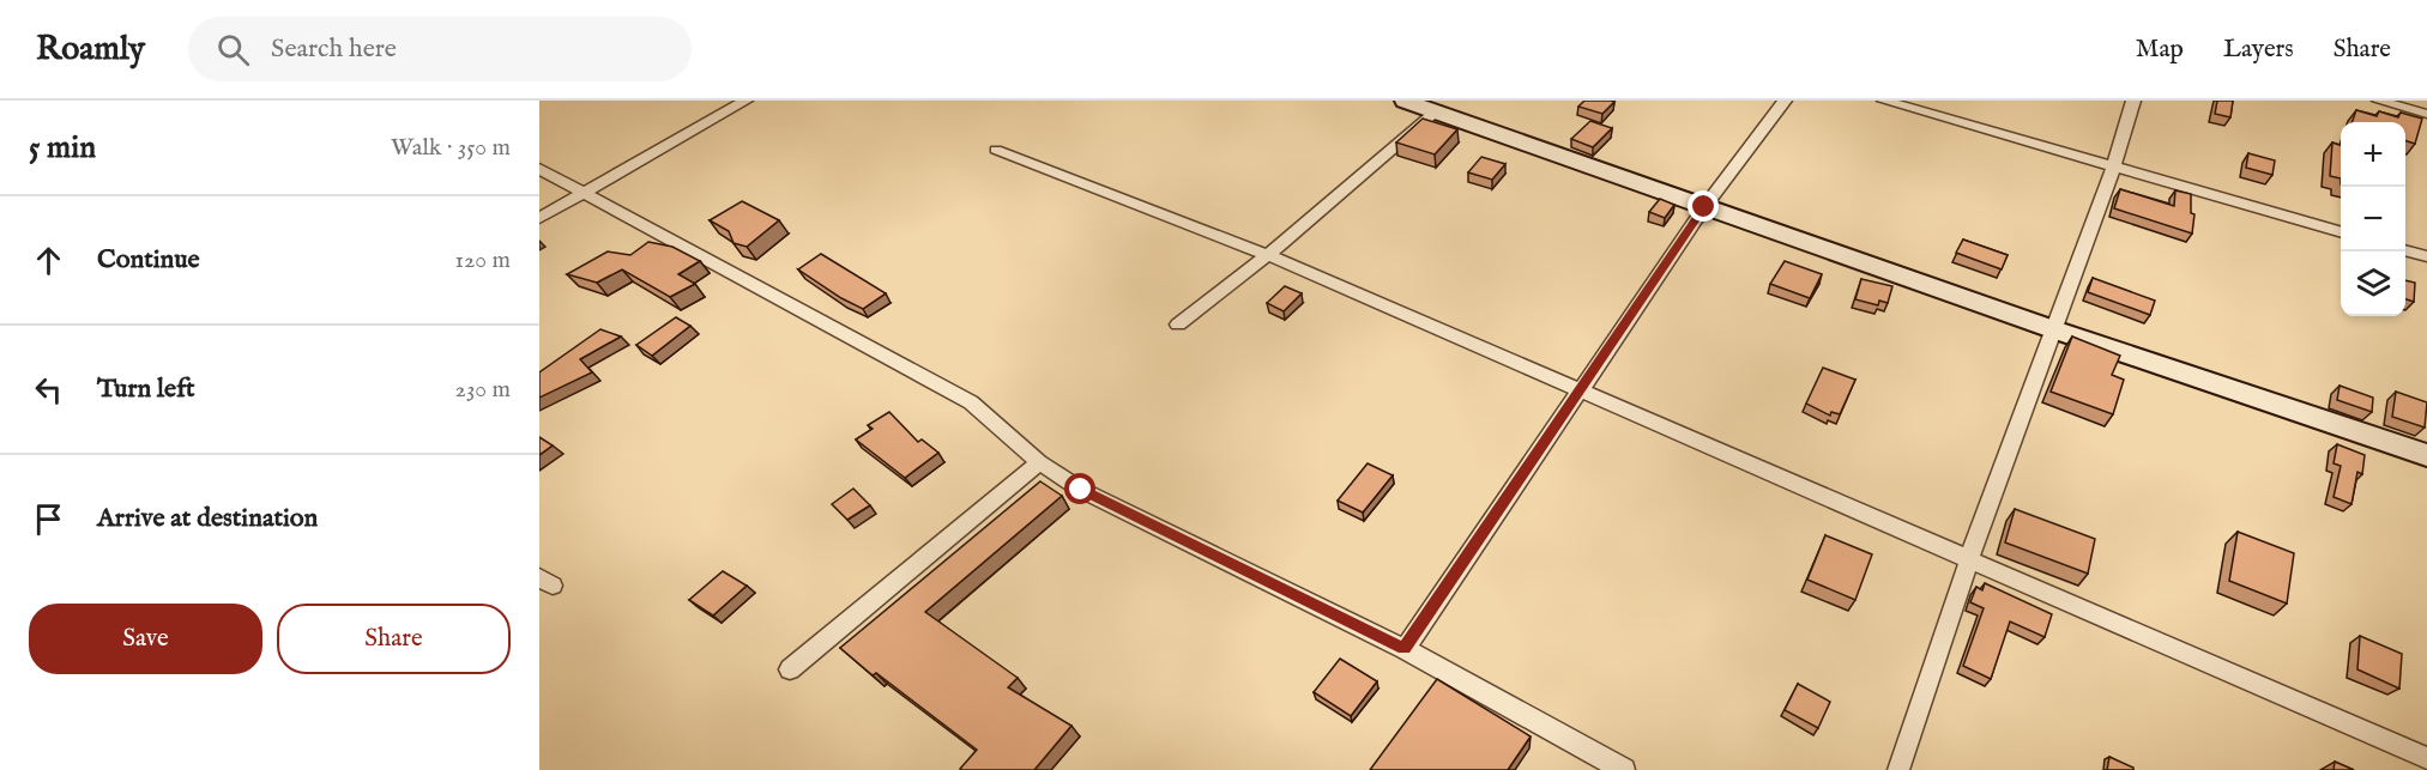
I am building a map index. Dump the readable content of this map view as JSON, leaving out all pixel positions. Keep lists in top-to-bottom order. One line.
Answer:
{"page":{"header":"Roamly","search":"Search here","nav":["Map","Layers","Share"],"heading":["5 min","Walk · 350 m"],"map_buttons":["+","−"],"list":[["Continue","120 m"],["Turn left","230 m"],"Arrive at destination"],"buttons":["Save","Share"]}}
